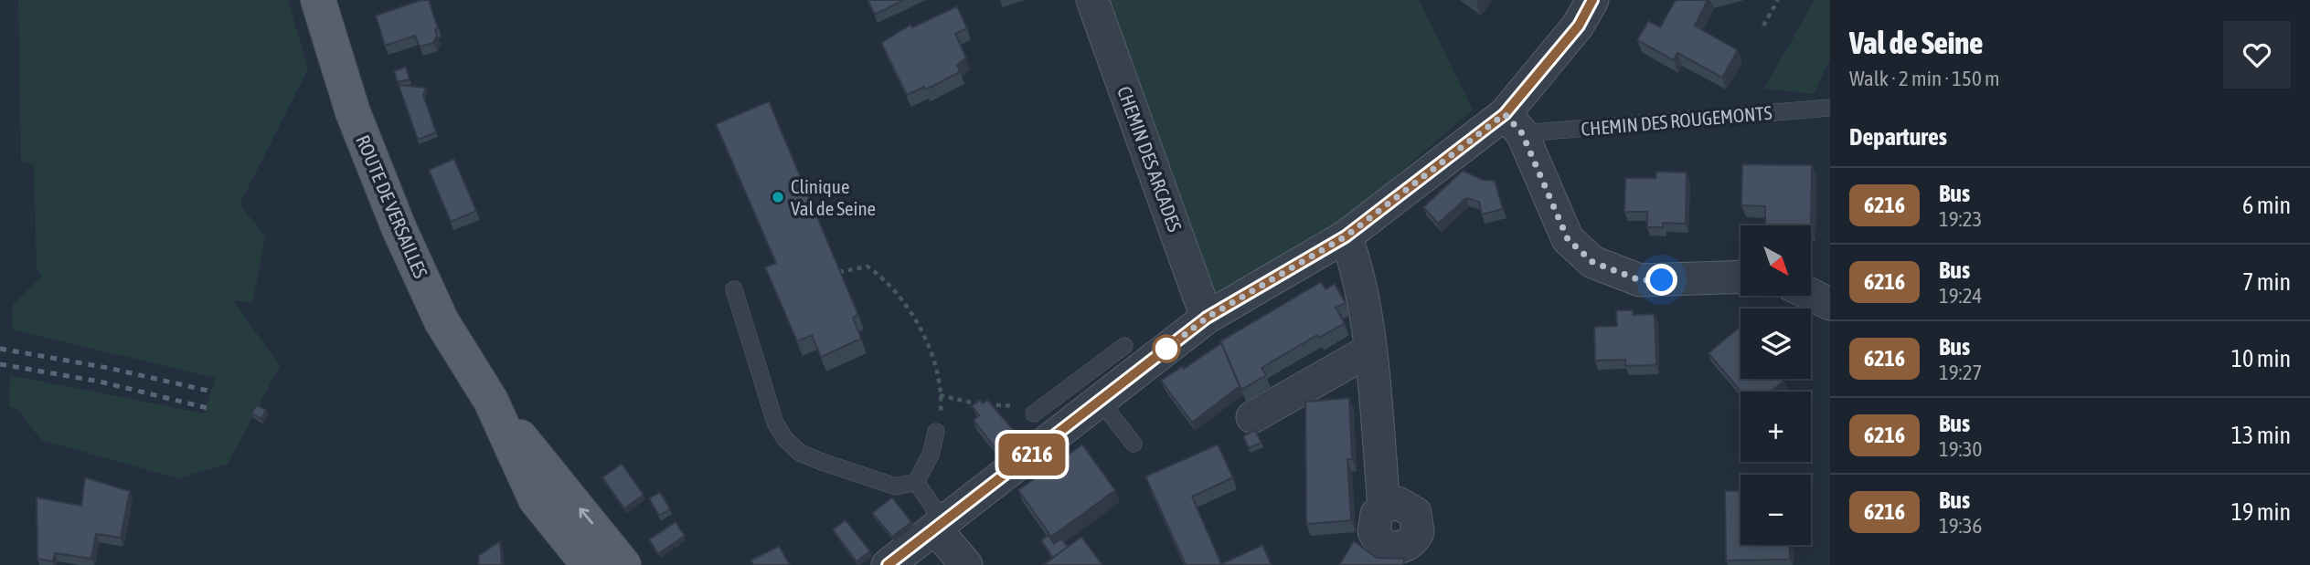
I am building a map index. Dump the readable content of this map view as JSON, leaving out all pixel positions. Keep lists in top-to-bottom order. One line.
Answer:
{"streets":{"main road":["ROUTE DE VERSAILLES"],"street":["CHEMIN DES ARCADES"],"lane":["CHEMIN DES ROUGEMONTS"]},"places":["Clinique Val de Seine"],"lines":["bus line 6216"],"north":"bottom right","page":{"on_map":"6216","heading":[["Val de Seine","Walk · 2 min · 150 m"],"Departures"],"list":[{"mark":"6216","name":"Bus","note":"19:23","value":"6 min"},{"mark":"6216","name":"Bus","note":"19:24","value":"7 min"},{"mark":"6216","name":"Bus","note":"19:27","value":"10 min"},{"mark":"6216","name":"Bus","note":"19:30","value":"13 min"},{"mark":"6216","name":"Bus","note":"19:36","value":"19 min"}],"map_buttons":["+","−"]}}
